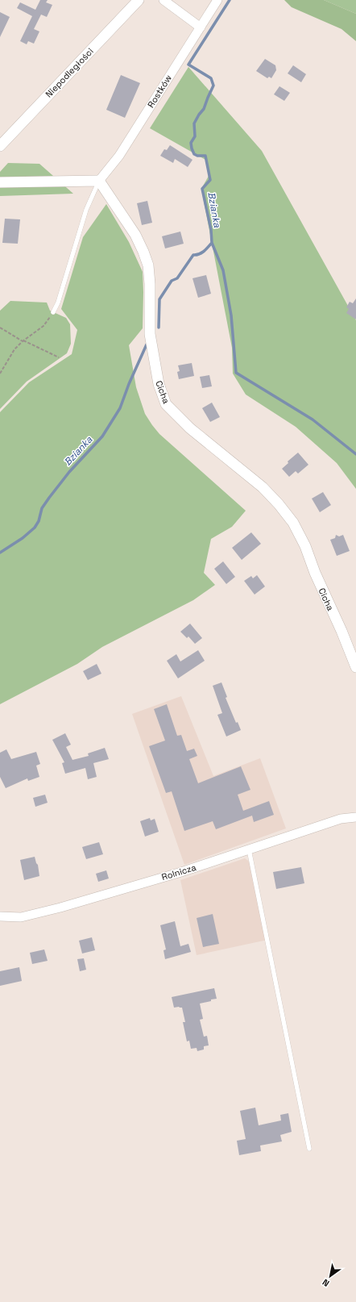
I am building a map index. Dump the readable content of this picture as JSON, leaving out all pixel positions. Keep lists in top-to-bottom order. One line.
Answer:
{"streets":{"street":["Niepodległości","Rostków","Cicha","Rolnicza"]},"crossings":[["Rostków","Cicha"]],"water":["Bzianka"],"north":"bottom left"}
